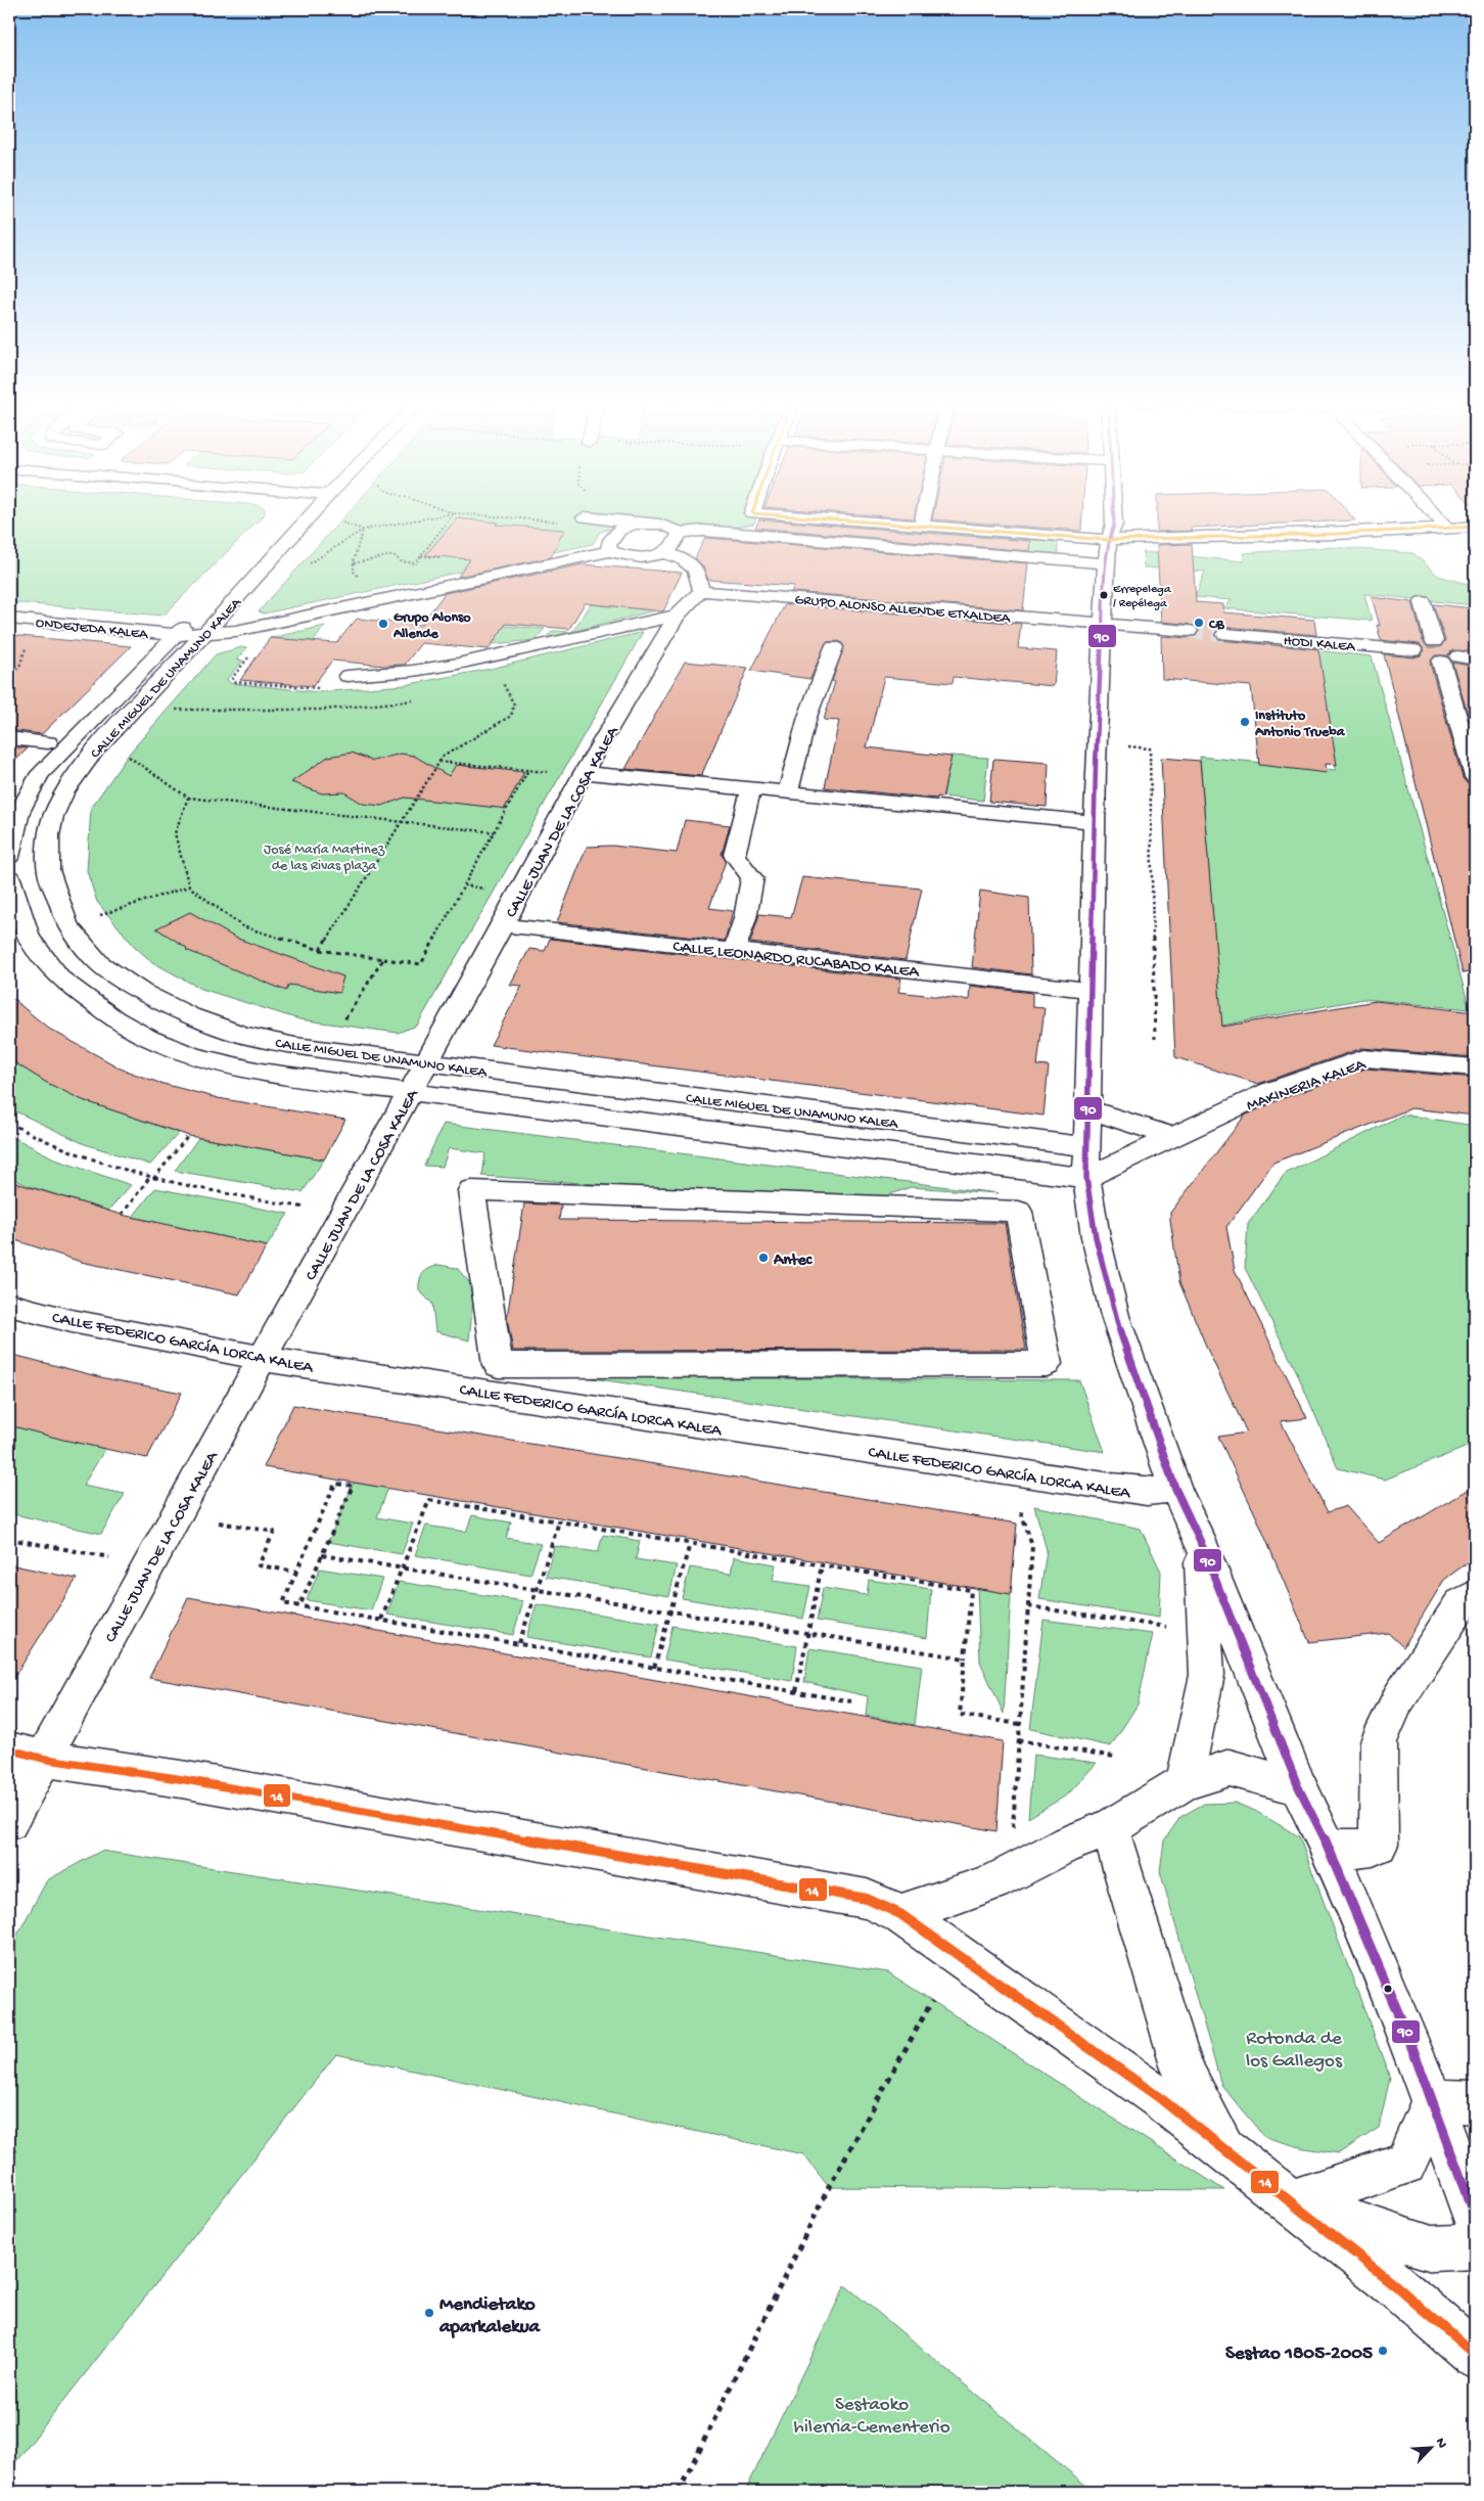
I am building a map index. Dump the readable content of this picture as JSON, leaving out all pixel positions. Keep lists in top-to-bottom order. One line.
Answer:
{"streets":{"street":["GRUPO ALONSO ALLENDE ETXALDEA","ONDEJEDA KALEA","HODI KALEA","CALLE MIGUEL DE UNAMUNO KALEA","CALLE JUAN DE LA COSA KALEA","CALLE LEONARDO RUCABADO KALEA","MAKINERIA KALEA","CALLE FEDERICO GARCÍA LORCA KALEA"]},"crossings":[["GRUPO ALONSO ALLENDE ETXALDEA","CALLE JUAN DE LA COSA KALEA"],["ONDEJEDA KALEA","CALLE MIGUEL DE UNAMUNO KALEA"],["CALLE MIGUEL DE UNAMUNO KALEA","CALLE JUAN DE LA COSA KALEA"],["CALLE MIGUEL DE UNAMUNO KALEA","MAKINERIA KALEA"],["CALLE JUAN DE LA COSA KALEA","CALLE LEONARDO RUCABADO KALEA"],["CALLE JUAN DE LA COSA KALEA","CALLE FEDERICO GARCÍA LORCA KALEA"]],"parks":["José María Martinez de las Rivas plaza","Rotonda de los Gallegos","Sestaoko hilerria-Cementerio"],"places":["Errepelega / Repélega","CB","Grupo Alonso Allende","Instituto Antonio Trueba","Antec","Mendietako aparkalekua","Sestao 1805-2005"],"lines":["transit line 90","transit line 14"],"north":"top right"}
